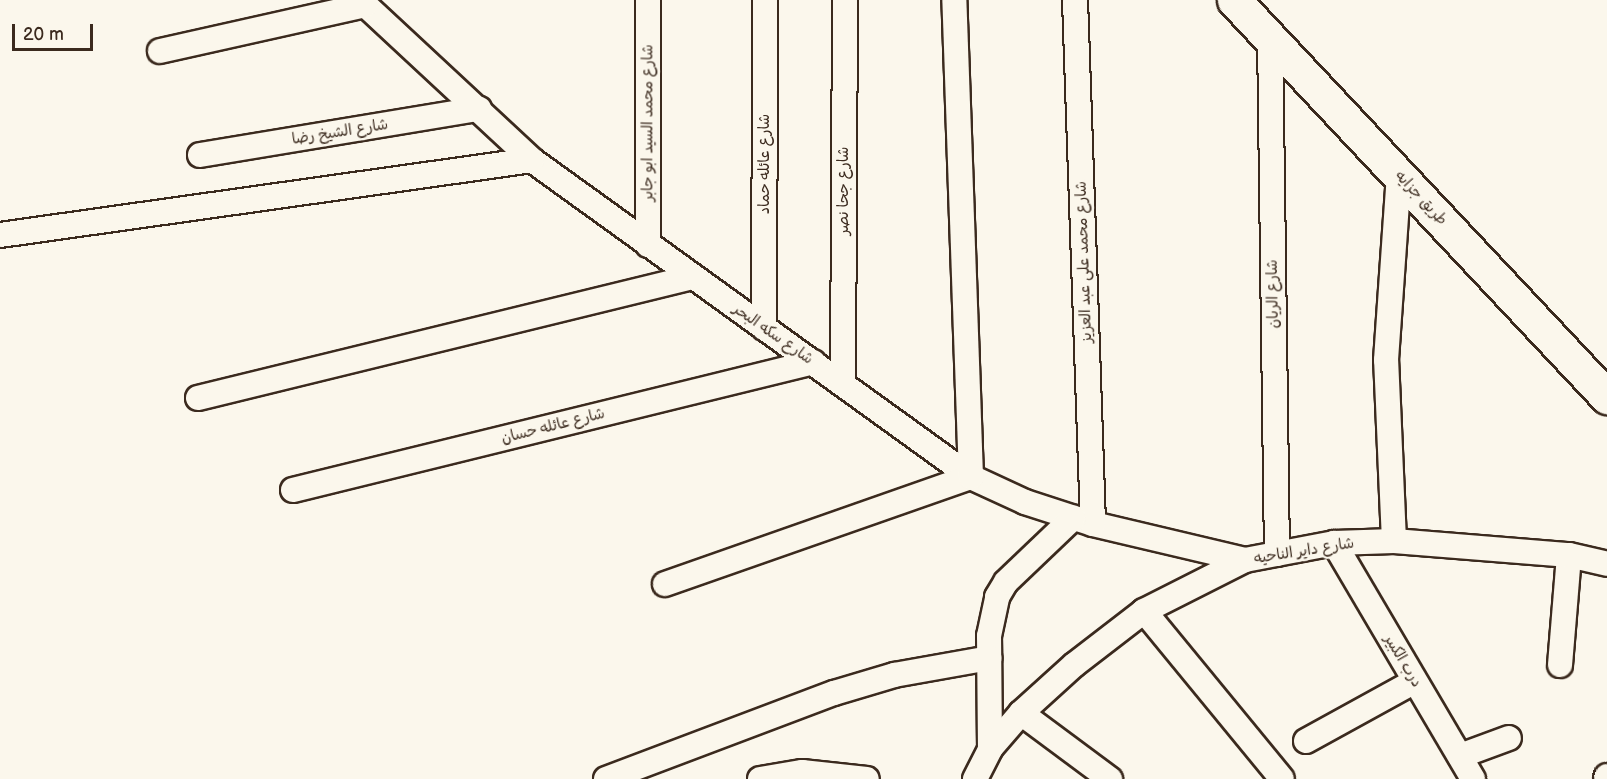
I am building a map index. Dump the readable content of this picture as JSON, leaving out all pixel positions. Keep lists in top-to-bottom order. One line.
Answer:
{"streets":{"street":["شارع محمد السيد ابو جابر","شارع الشيخ رضا","شارع عائله حماد","شارع جحا نصر","طريق جزايه","شارع محمد على عبد العزيز","شارع الريان","شارع سكه البحر","شارع عائله حسان","شارع داير الناحيه","درب الكبير"]},"crossings":[["شارع محمد السيد ابو جابر","شارع سكه البحر"],["شارع الشيخ رضا","شارع سكه البحر"],["شارع عائله حماد","شارع سكه البحر"],["شارع جحا نصر","شارع سكه البحر"],["طريق جزايه","شارع الريان"],["شارع محمد على عبد العزيز","شارع سكه البحر"],["شارع الريان","شارع داير الناحيه"],["شارع سكه البحر","شارع عائله حسان"],["شارع سكه البحر","شارع داير الناحيه"],["شارع داير الناحيه","درب الكبير"]],"scale_bar":"20 m"}
